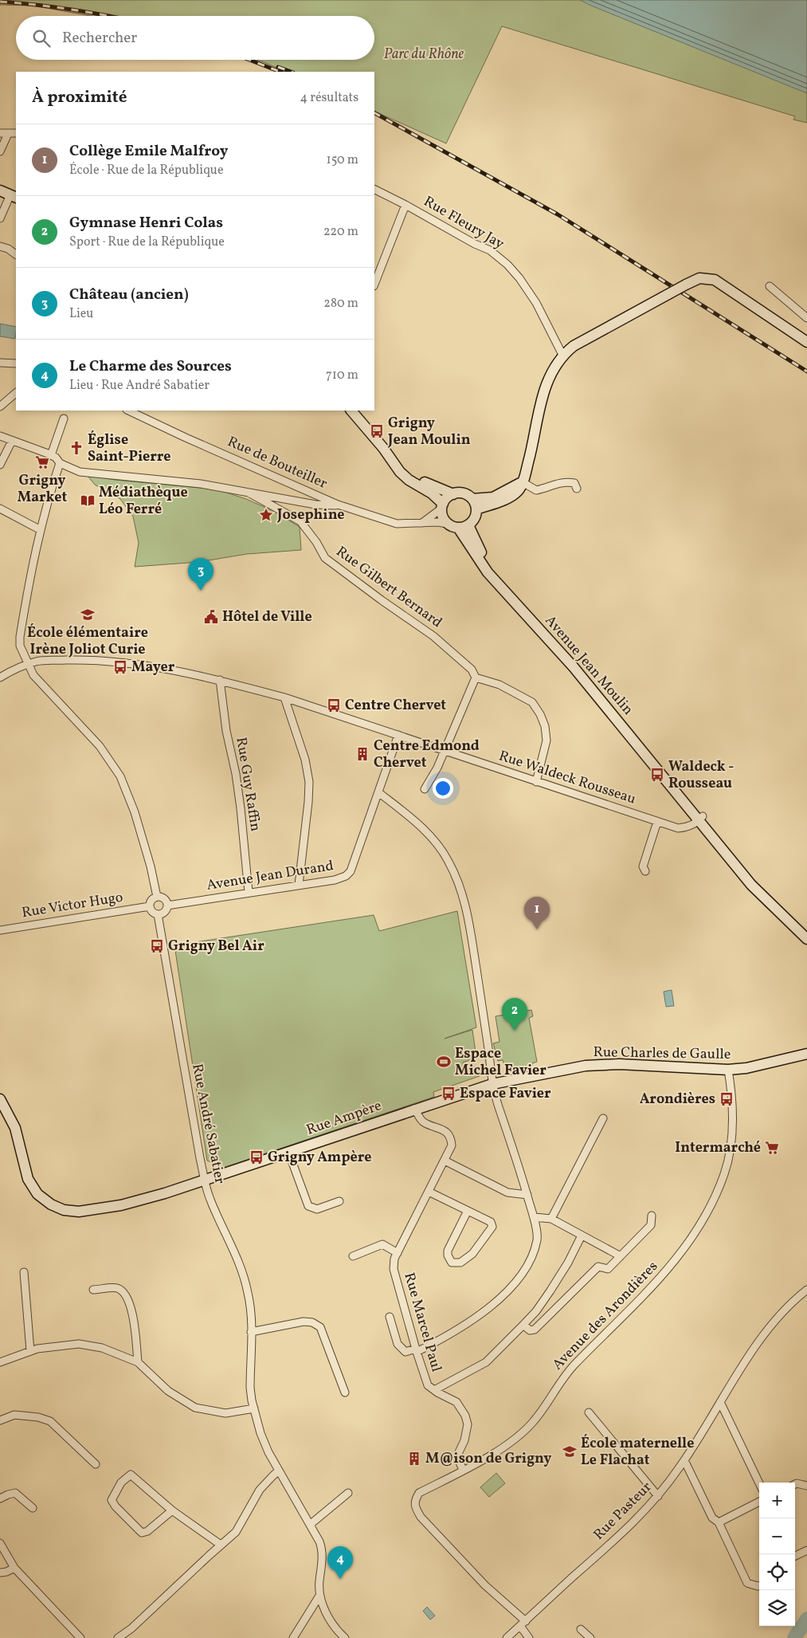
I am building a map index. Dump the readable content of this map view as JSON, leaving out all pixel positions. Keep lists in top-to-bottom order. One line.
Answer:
{"streets":{"street":["Rue Fleury Jay","Rue de Bouteiller","Rue Gilbert Bernard","Avenue Jean Moulin","Rue Waldeck Rousseau","Rue Guy Raffin","Avenue Jean Durand","Rue Victor Hugo","Rue Charles de Gaulle","Rue Ampère","Rue André Sabatier","Avenue des Arondières","Rue Marcel Paul","Rue Pasteur"]},"crossings":[["Rue de Bouteiller","Avenue Jean Moulin"],["Avenue Jean Moulin","Rue Waldeck Rousseau"],["Rue Waldeck Rousseau","Rue Guy Raffin"],["Rue Waldeck Rousseau","Avenue Jean Durand"],["Rue Guy Raffin","Avenue Jean Durand"],["Avenue Jean Durand","Rue Victor Hugo"],["Avenue Jean Durand","Rue André Sabatier"],["Rue Victor Hugo","Rue André Sabatier"],["Rue Charles de Gaulle","Rue Ampère"],["Rue Charles de Gaulle","Avenue des Arondières"],["Rue Ampère","Rue André Sabatier"],["Rue Ampère","Rue Marcel Paul"],["Avenue des Arondières","Rue Marcel Paul"],["Avenue des Arondières","Rue Pasteur"]],"parks":["Parc du Rhône"],"places":{"bus stop":["Grigny Jean Moulin","Mayer","Centre Chervet","Waldeck - Rousseau","Grigny Bel Air","Espace Favier","Arondières","Grigny Ampère"],"church":["Église Saint-Pierre"],"supermarket":["Grigny Market","Intermarché"],"library":["Médiathèque Léo Ferré"],"place":["Josephine"],"school or university":["École élémentaire Irène Joliot Curie","École maternelle Le Flachat"],"public building":["Hôtel de Ville"],"building":["Centre Edmond Chervet","M@ison de Grigny"],"sports":["Espace Michel Favier"]},"page":{"search":"Rechercher","heading":["À proximité","4 résultats"],"list":[{"mark":"1","name":"Collège Emile Malfroy","note":"École · Rue de la République","value":"150 m"},{"mark":"2","name":"Gymnase Henri Colas","note":"Sport · Rue de la République","value":"220 m"},{"mark":"3","name":"Château (ancien)","note":"Lieu","value":"280 m"},{"mark":"4","name":"Le Charme des Sources","note":"Lieu · Rue André Sabatier","value":"710 m"}],"pins":["3","1","2","4"],"map_buttons":["+","−"]}}
